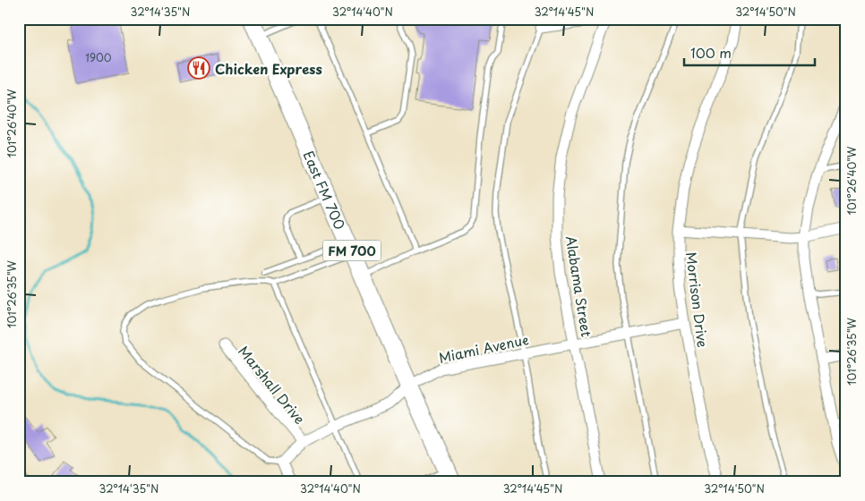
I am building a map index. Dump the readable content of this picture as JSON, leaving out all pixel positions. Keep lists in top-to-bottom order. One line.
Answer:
{"streets":{"main road":["East FM 700","FM 700"],"street":["Alabama Street","Morrison Drive","Miami Avenue","Marshall Drive"]},"crossings":[["East FM 700","Miami Avenue"],["Alabama Street","Miami Avenue"],["Morrison Drive","Miami Avenue"],["Miami Avenue","Marshall Drive"]],"places":{"restaurant":["Chicken Express"]},"house_numbers":["1900"],"scale_bar":"100 m","coordinates":["32°14'35\"N","32°14'40\"N","32°14'45\"N","32°14'50\"N","101°26'40\"W","101°26'35\"W"]}
